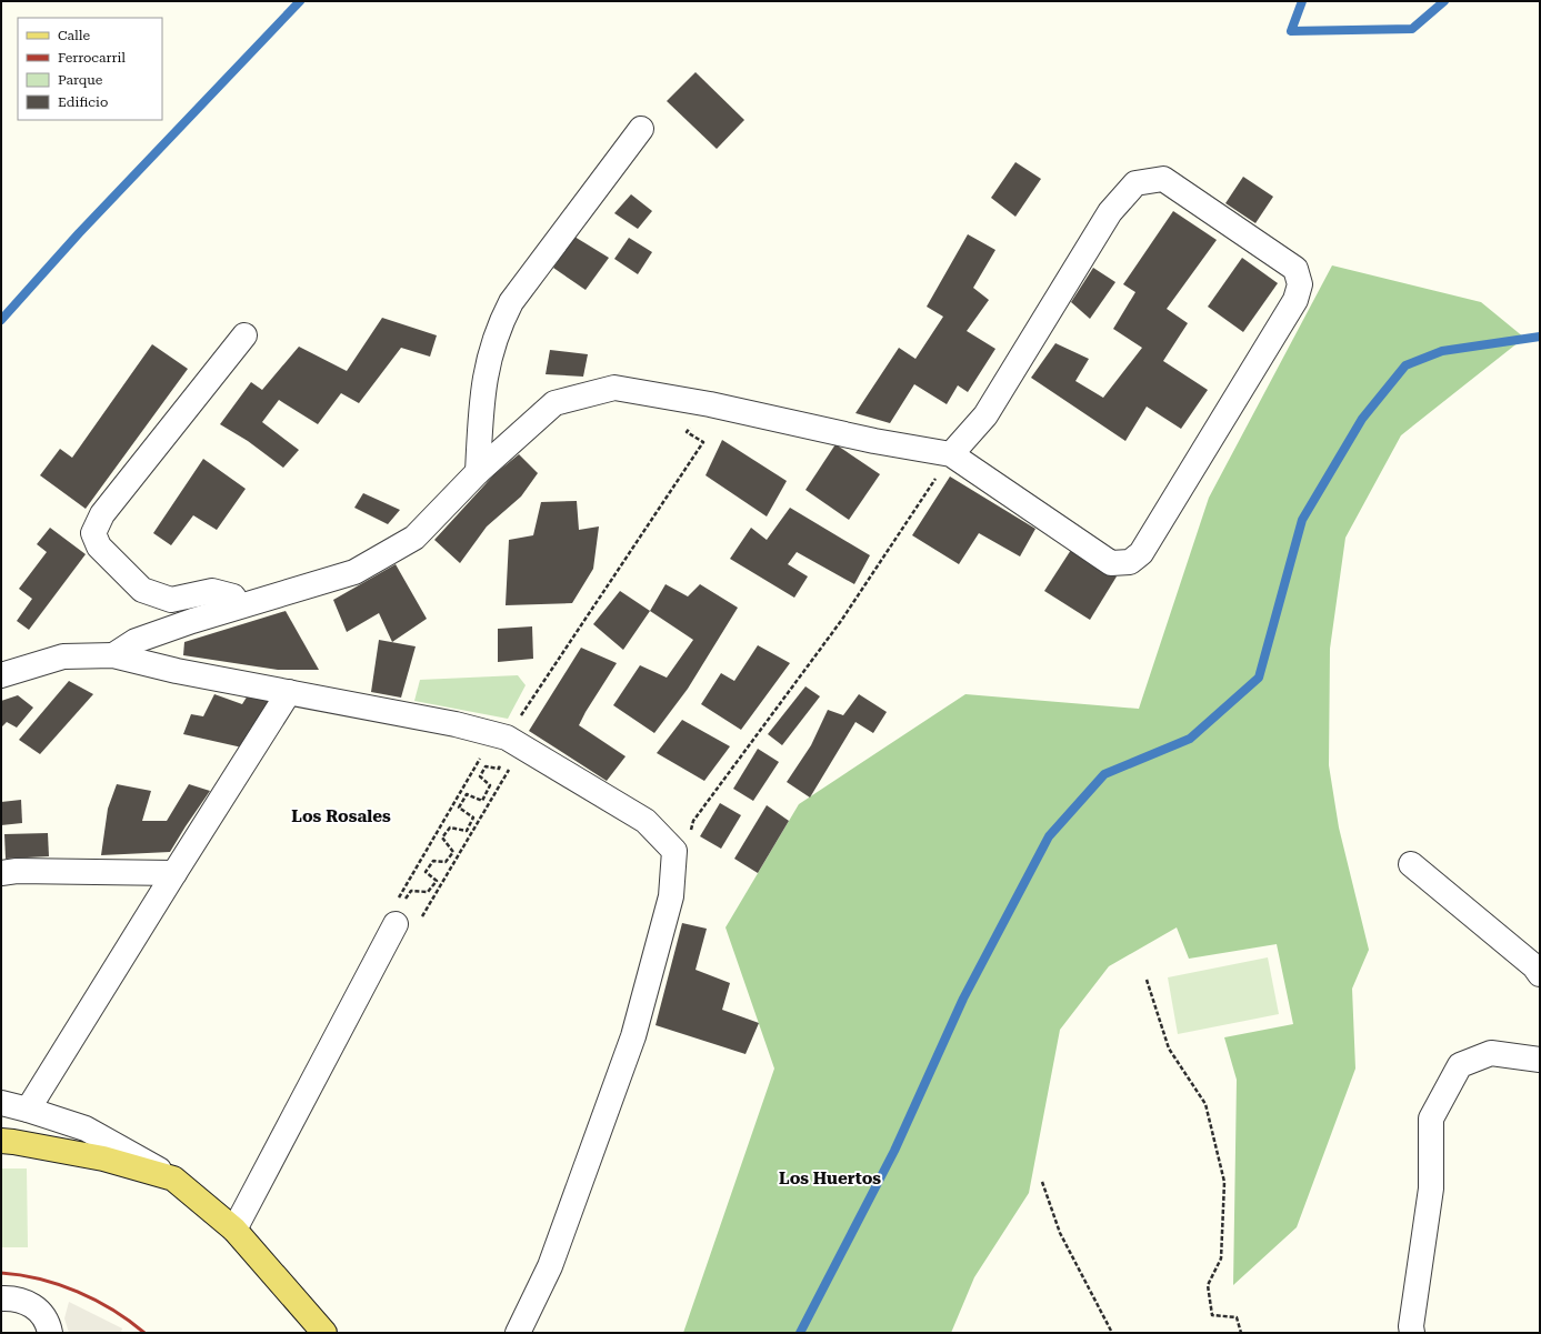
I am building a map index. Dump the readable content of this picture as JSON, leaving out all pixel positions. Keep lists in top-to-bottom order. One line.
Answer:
{"districts":["Los Rosales","Los Huertos"],"legend":["Calle","Ferrocarril","Parque","Edificio"]}
